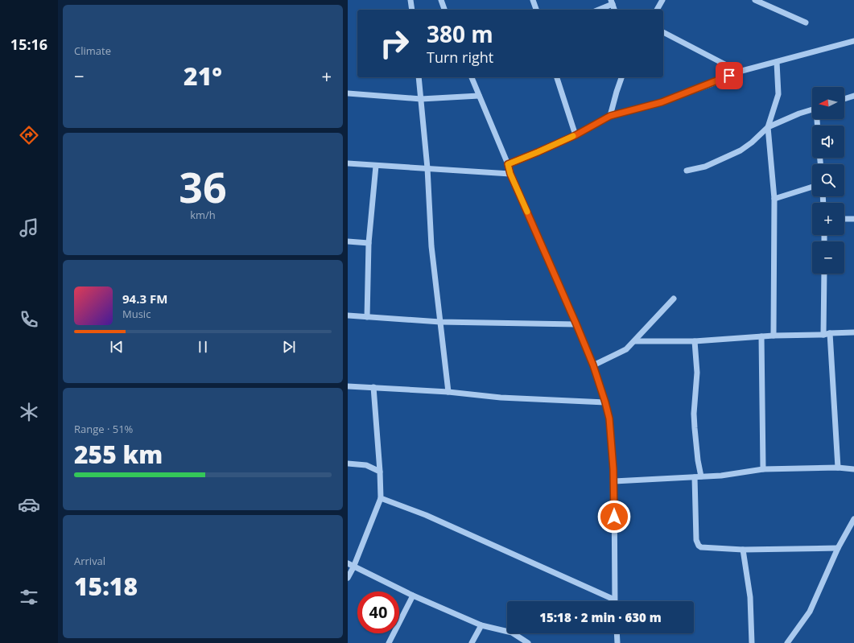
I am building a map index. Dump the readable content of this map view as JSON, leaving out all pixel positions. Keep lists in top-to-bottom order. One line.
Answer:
{"north":"left","page":{"tabs":"15:16","tile":["Climate",["36","km/h"],["Range · 51%","255 km"],["Arrival","15:18"]],"turn":["380 m","Turn right"],"heat":["−","21°","+"],"map_buttons":["+","−"],"song":["94.3 FM","Music"],"limit":"40","trip":"15:18 · 2 min · 630 m"}}
